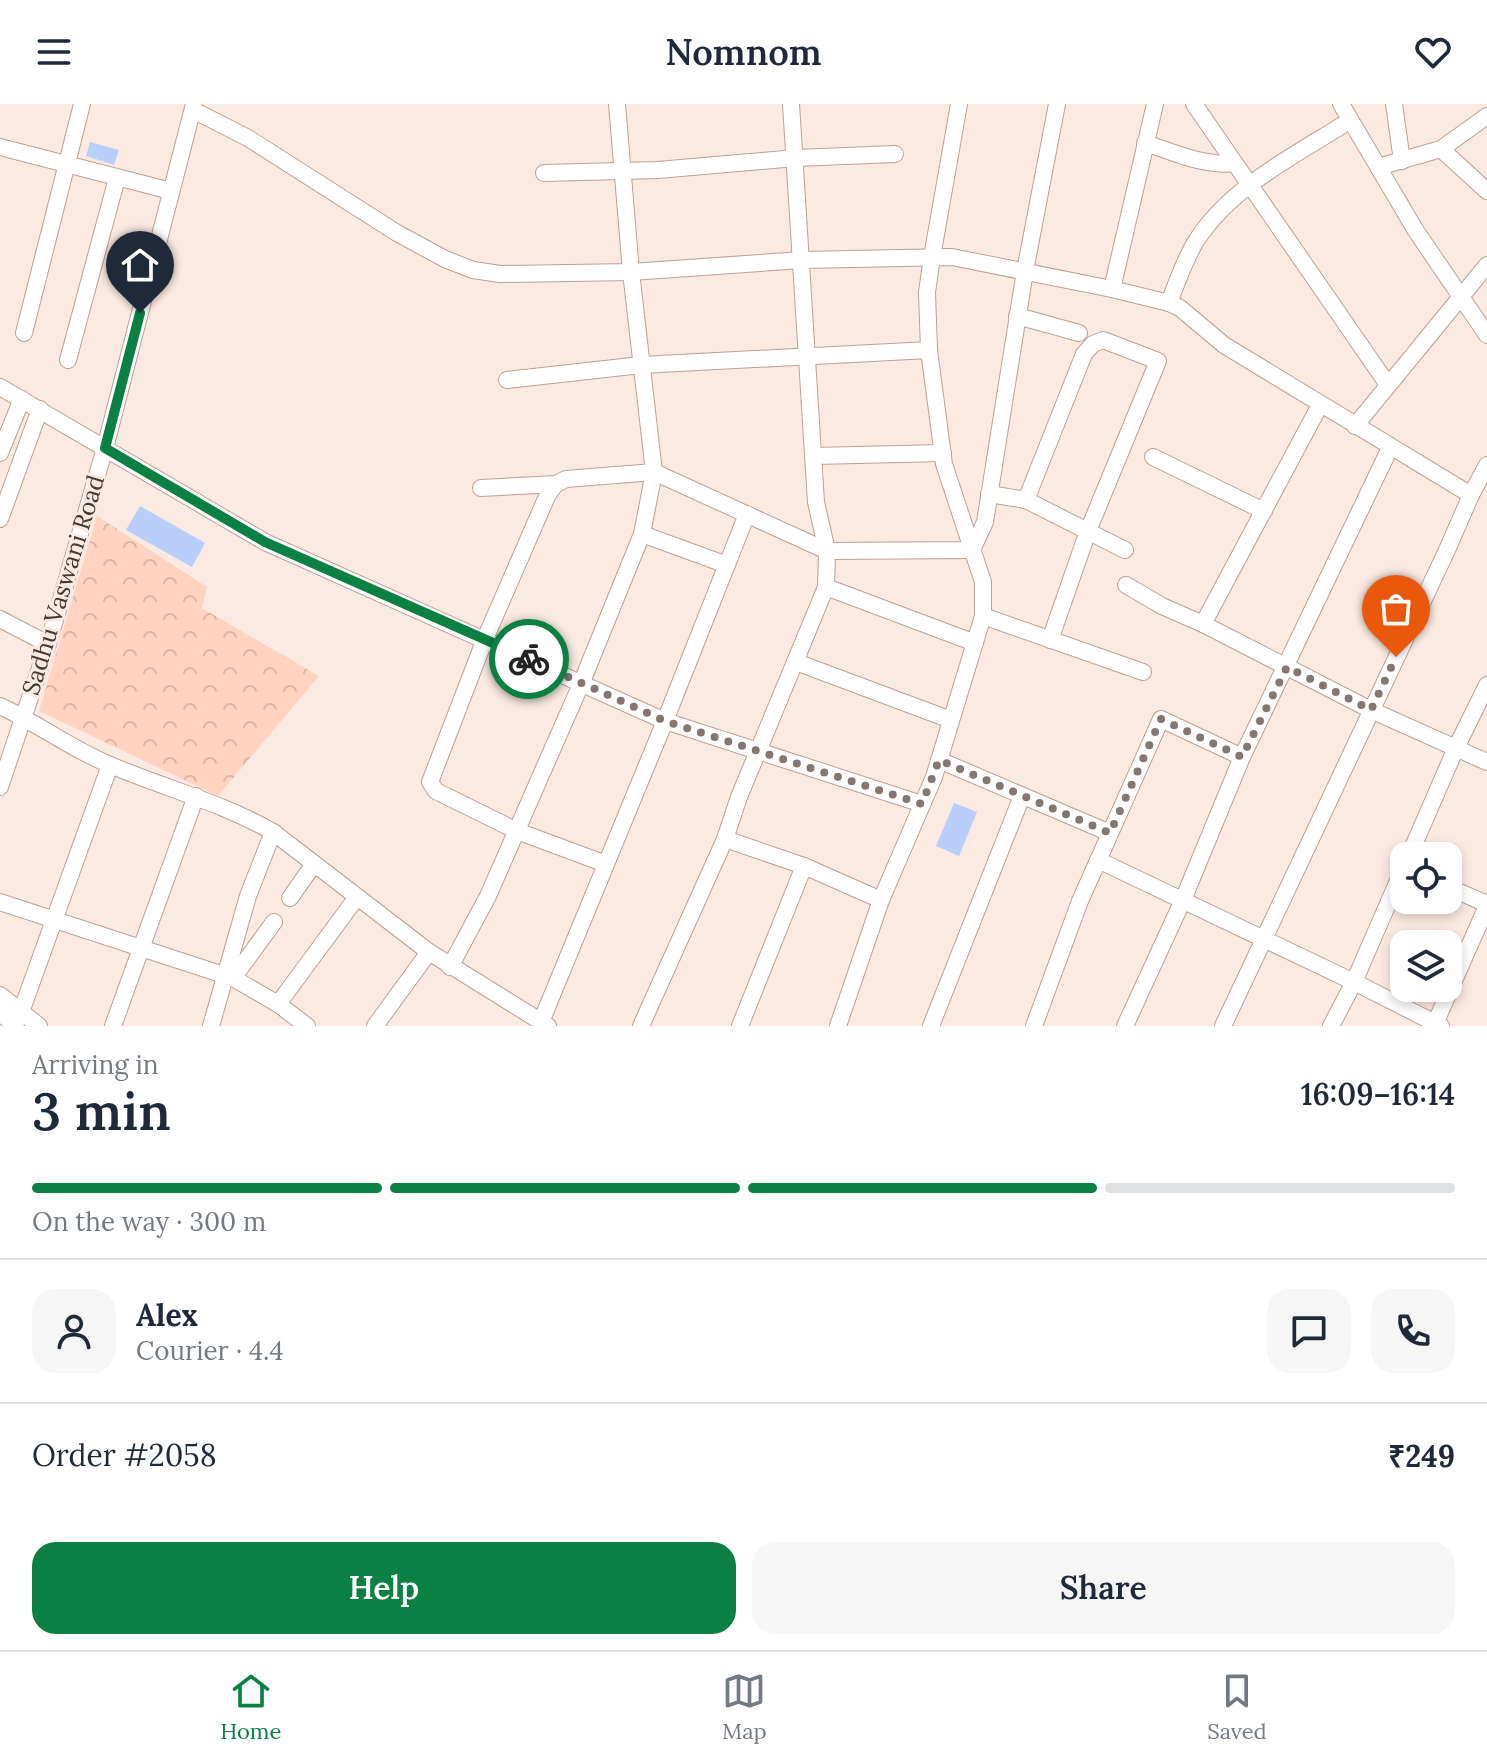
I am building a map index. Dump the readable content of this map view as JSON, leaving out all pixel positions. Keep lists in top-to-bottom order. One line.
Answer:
{"streets":{"street":["Sadhu Vaswani Road"]},"page":{"header":"Nomnom","heading":["3 min","Arriving in","16:09–16:14"],"panel":["Alex","Courier · 4.4","Order #2058","₹249"],"bar":"On the way · 300 m","buttons":["Help","Share"],"tabs":["Home","Map","Saved"]}}
